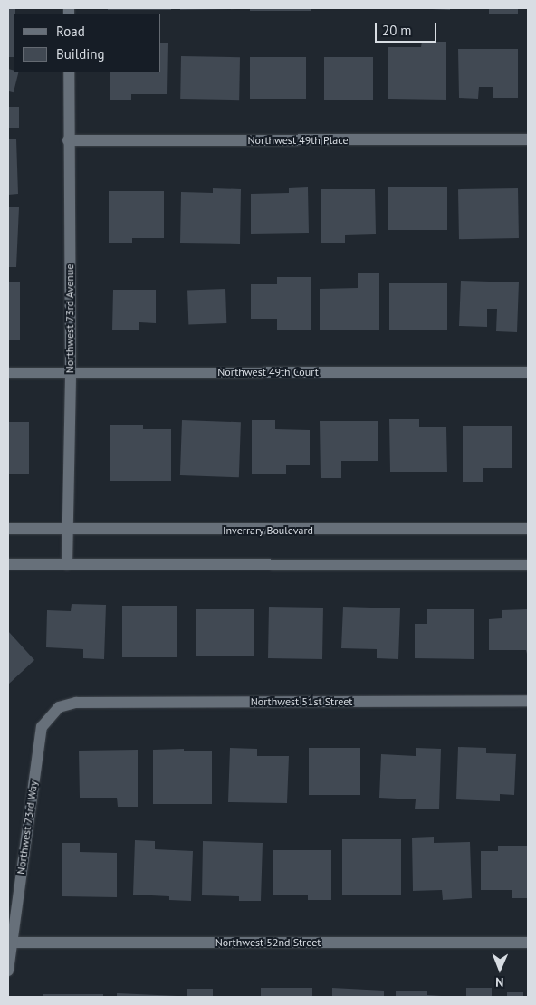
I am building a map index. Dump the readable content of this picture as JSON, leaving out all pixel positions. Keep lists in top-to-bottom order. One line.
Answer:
{"streets":{"street":["Northwest 49th Place","Northwest 73rd Avenue","Northwest 49th Court","Inverrary Boulevard","Northwest 51st Street","Northwest 73rd Way","Northwest 52nd Street"]},"crossings":[["Northwest 49th Place","Northwest 73rd Avenue"],["Northwest 73rd Avenue","Northwest 49th Court"],["Northwest 73rd Avenue","Inverrary Boulevard"],["Northwest 51st Street","Northwest 73rd Way"],["Northwest 73rd Way","Northwest 52nd Street"]],"legend":["Road","Building"],"scale_bar":"20 m","north":"bottom"}
